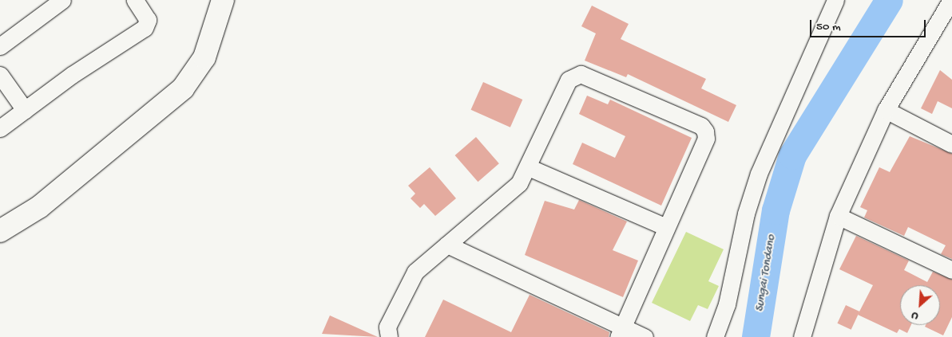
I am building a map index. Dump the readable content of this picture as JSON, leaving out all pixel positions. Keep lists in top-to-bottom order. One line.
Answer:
{"water":["Sungai Tondano"],"scale_bar":"50 m","north":"bottom left"}
